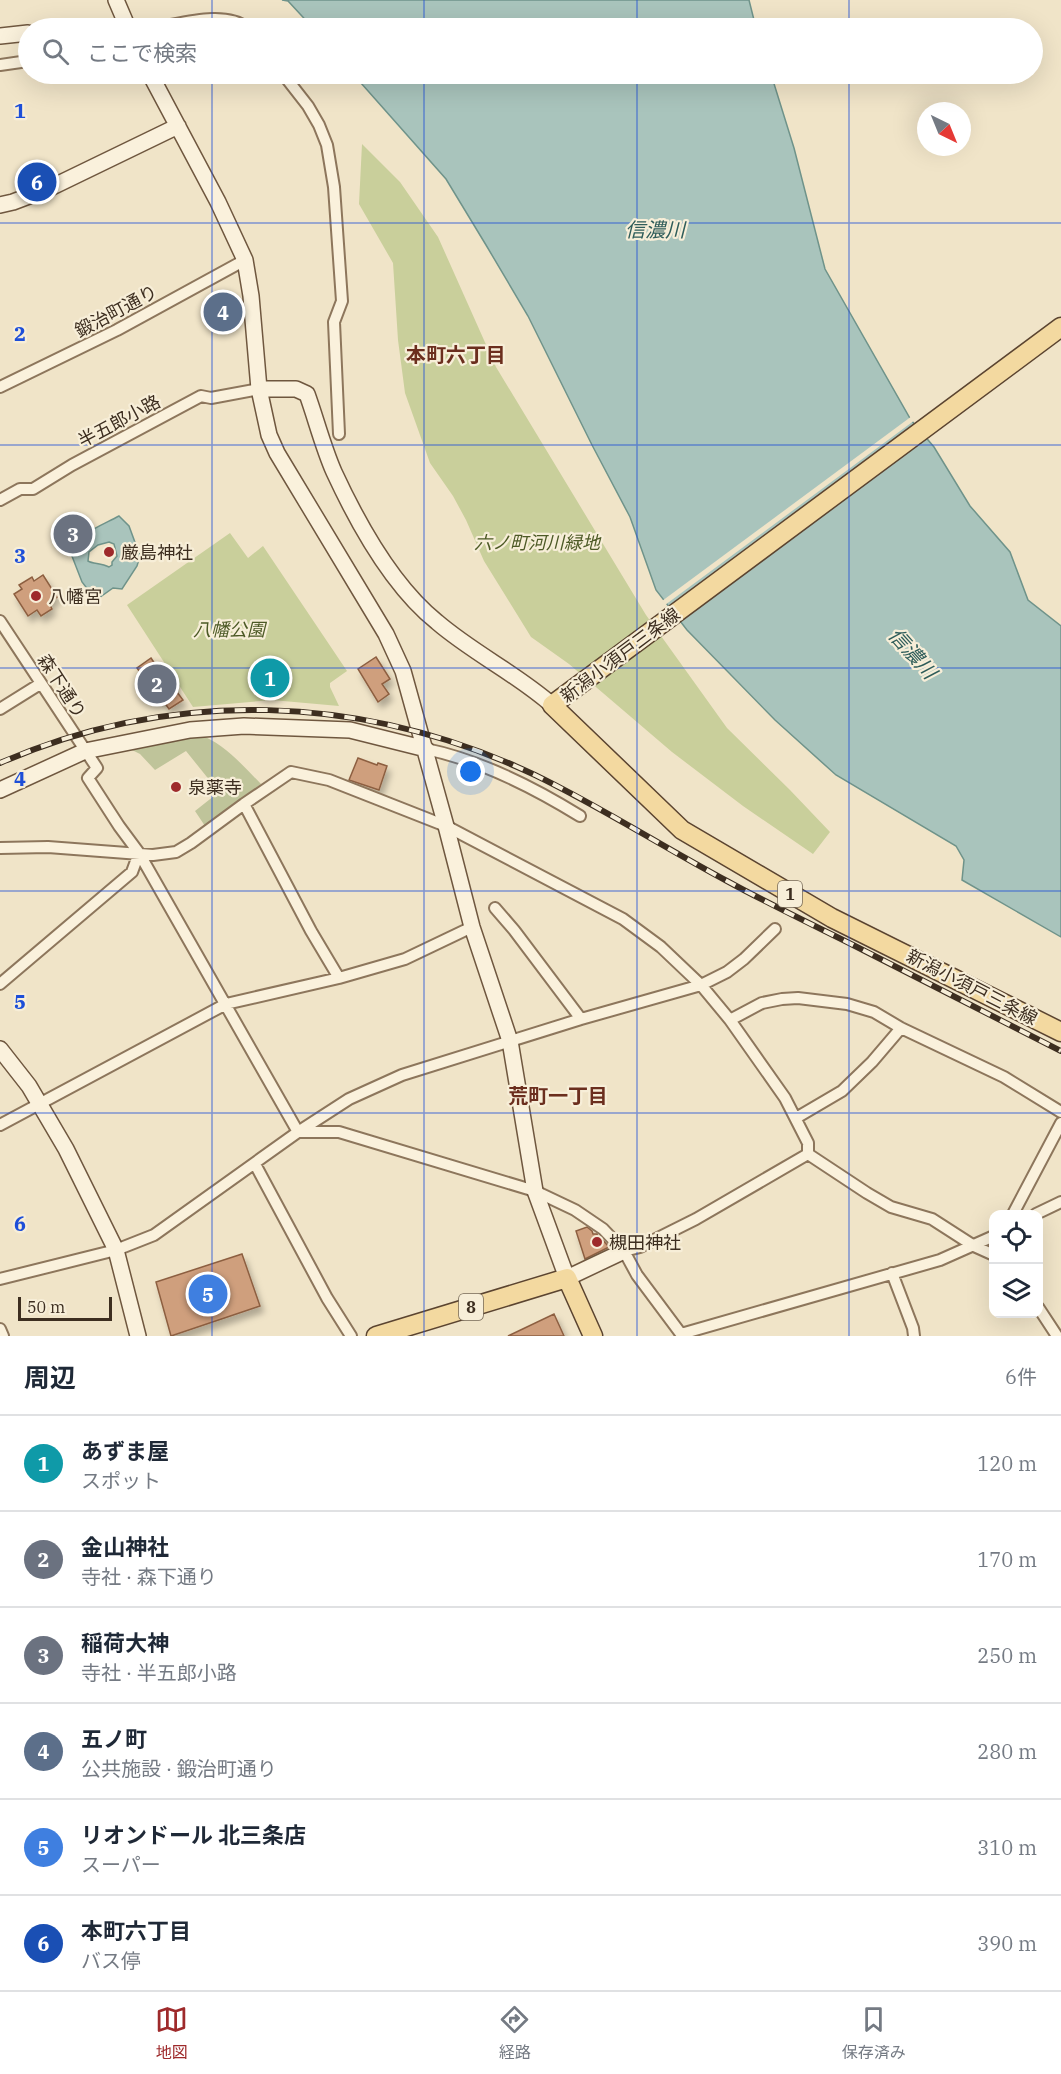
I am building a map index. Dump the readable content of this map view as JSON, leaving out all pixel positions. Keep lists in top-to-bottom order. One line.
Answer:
{"streets":{"main road":["新潟小須戸三条線","1","8"],"street":["鍛治町通り","半五郎小路","森下通り"]},"districts":["本町六丁目","荒町一丁目"],"water":["信濃川"],"parks":["六ノ町河川緑地","八幡公園"],"places":["厳島神社","八幡宮","泉薬寺","槻田神社"],"scale_bar":"50 m","north":"bottom right","page":{"search":"ここで検索","pins":["6","4","3","1","2","5"],"scale":"50 m","heading":["周辺","6件"],"list":[{"mark":"1","name":"あずま屋","note":"スポット","value":"120 m"},{"mark":"2","name":"金山神社","note":"寺社 · 森下通り","value":"170 m"},{"mark":"3","name":"稲荷大神","note":"寺社 · 半五郎小路","value":"250 m"},{"mark":"4","name":"五ノ町","note":"公共施設 · 鍛治町通り","value":"280 m"},{"mark":"5","name":"リオンドール 北三条店","note":"スーパー","value":"310 m"},{"mark":"6","name":"本町六丁目","note":"バス停","value":"390 m"}],"nav":["地図","経路","保存済み"]},"grid":{"rows":["1","2","3","4","5","6"]}}
